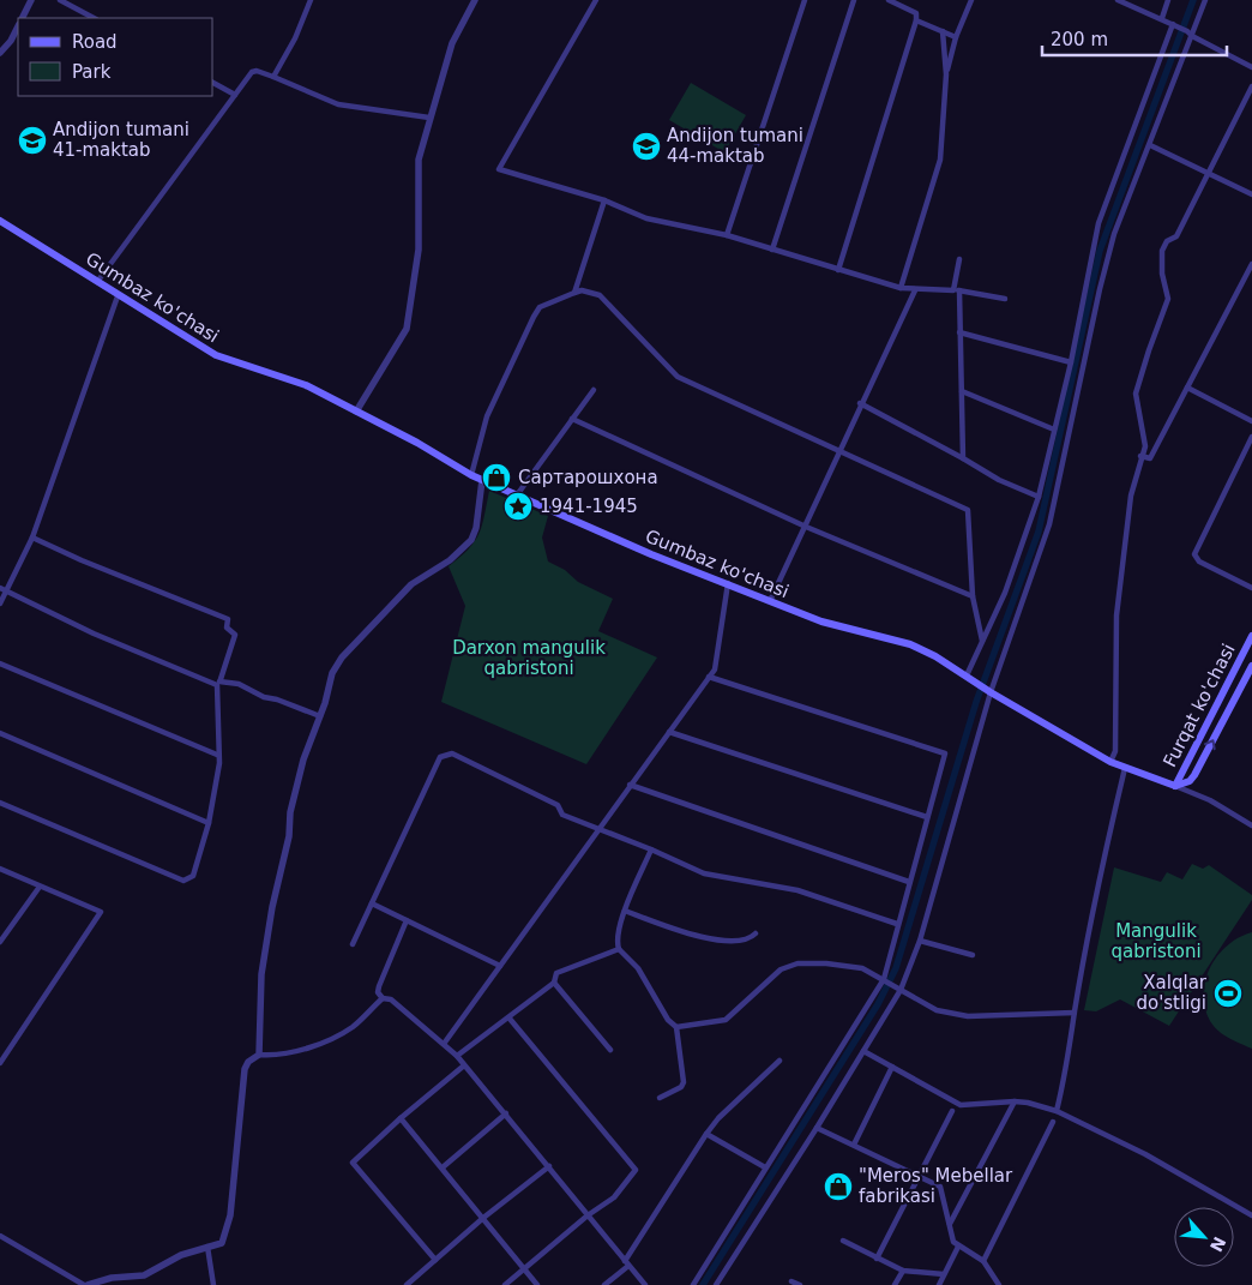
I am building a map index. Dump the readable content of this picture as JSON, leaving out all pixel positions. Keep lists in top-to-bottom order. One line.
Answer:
{"streets":{"main road":["Gumbaz ko'chasi","Furqat ko'chasi"]},"crossings":[["Gumbaz ko'chasi","Furqat ko'chasi"]],"parks":["Darxon mangulik qabristoni","Mangulik qabristoni"],"places":{"school or university":["Andijon tumani 41-maktab","Andijon tumani 44-maktab"],"shop":["Сартарошхона","\"Meros\" Mebellar fabrikasi"],"place":["1941-1945"],"sports":["Xalqlar do'stligi"]},"legend":["Road","Park"],"scale_bar":"200 m","north":"bottom right"}
